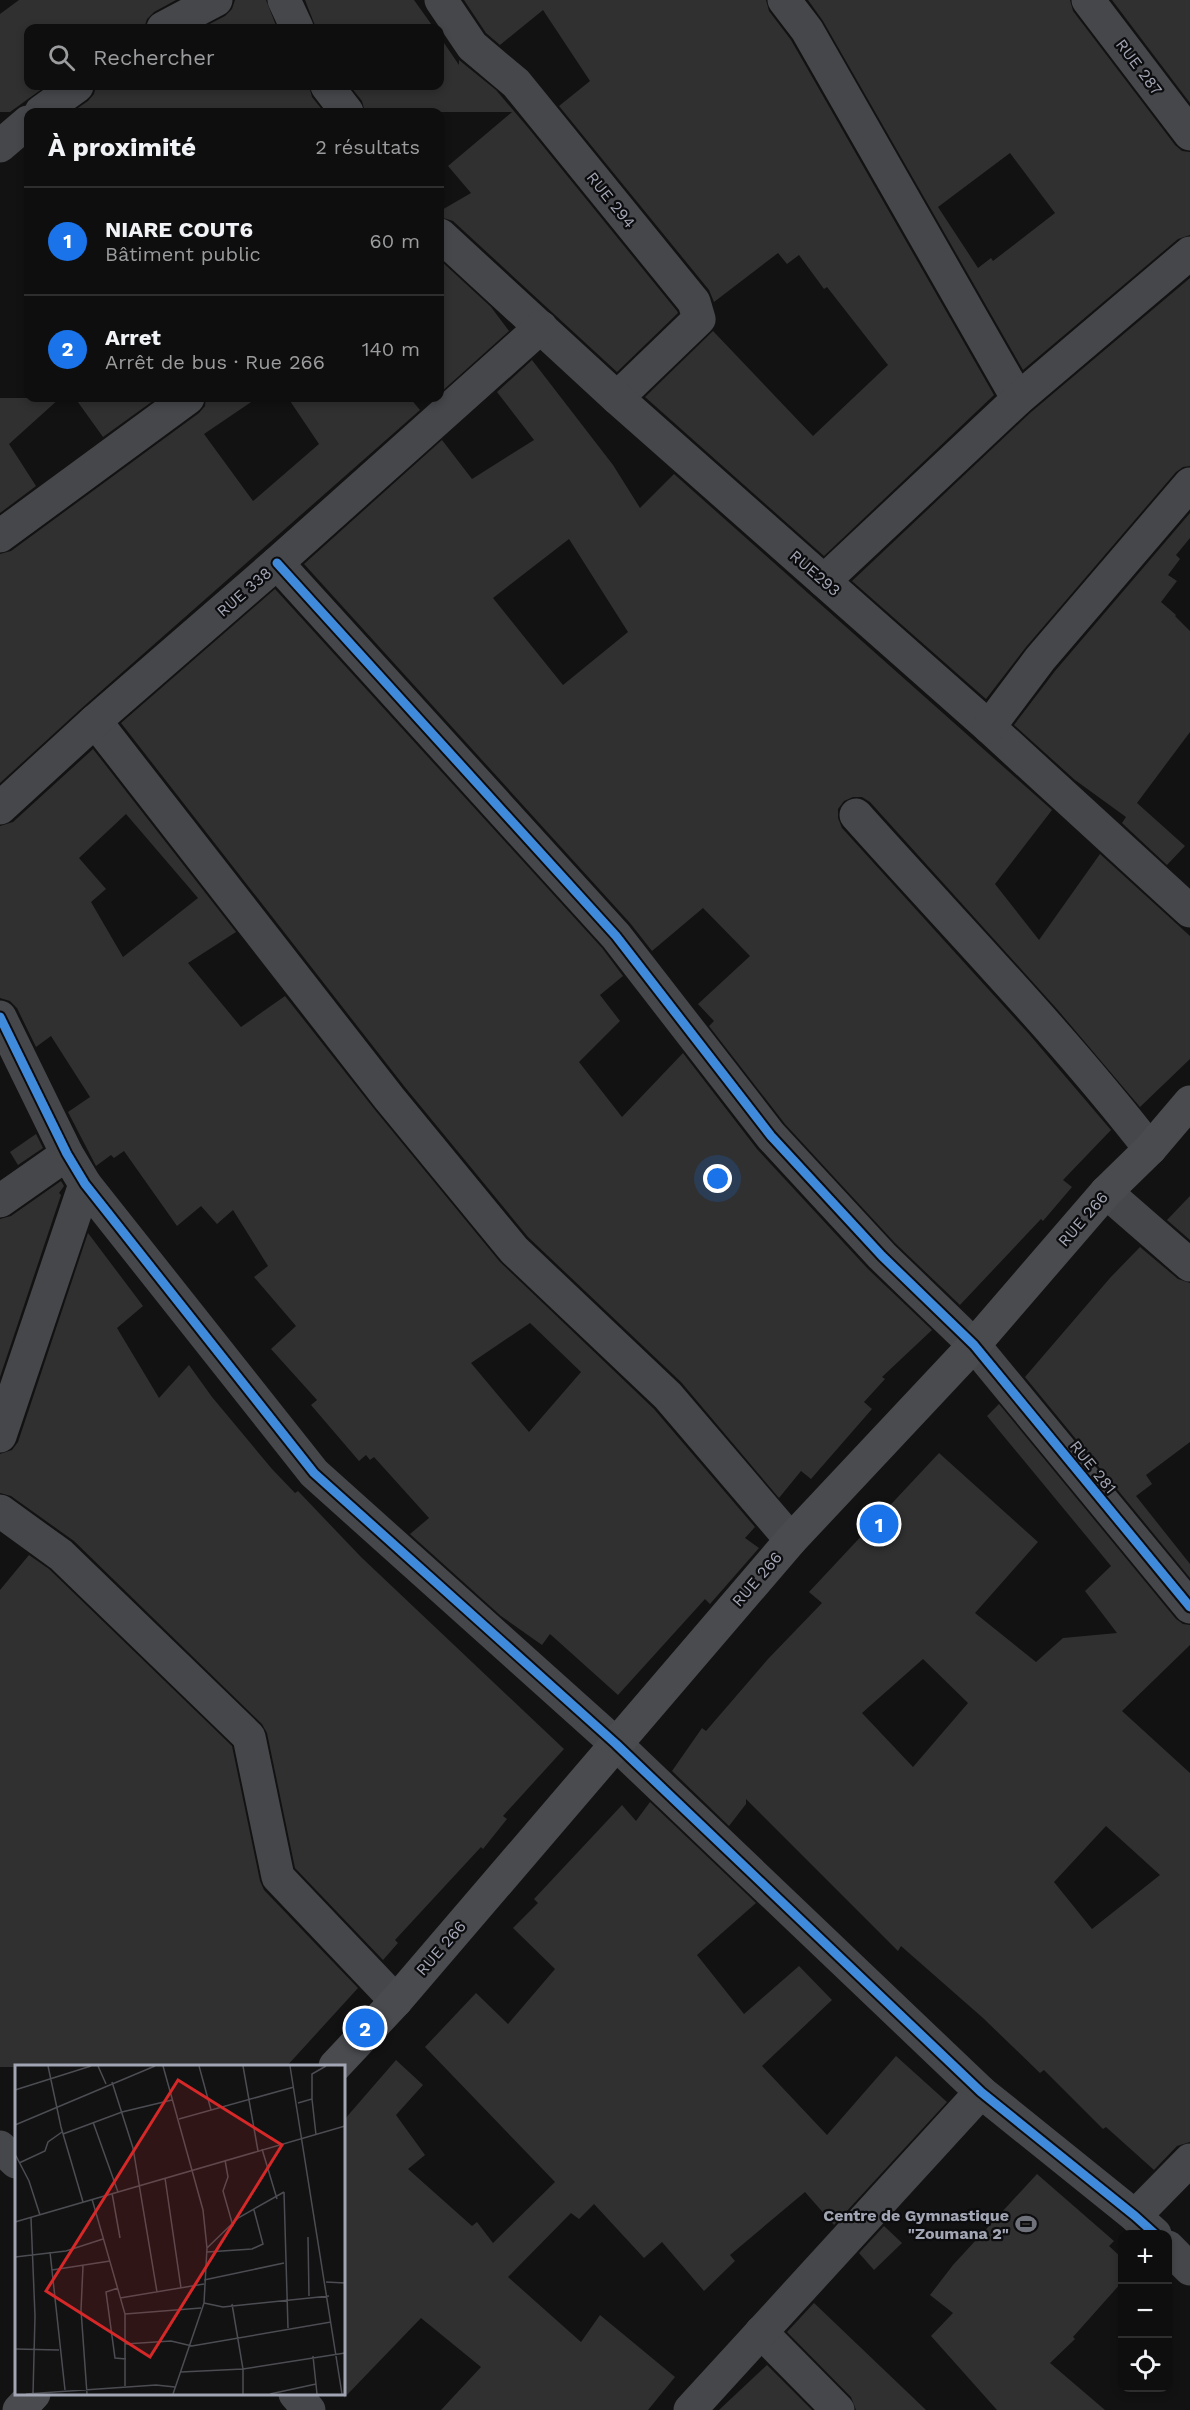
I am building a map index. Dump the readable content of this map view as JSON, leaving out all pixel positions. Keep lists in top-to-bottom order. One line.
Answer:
{"streets":{"main road":["RUE 266"],"street":["RUE 287","RUE 294","RUE293","RUE 338","RUE 281"]},"crossings":[["RUE 294","RUE293"],["RUE293","RUE 338"],["RUE 338","RUE 281"],["RUE 266","RUE 281"]],"places":{"sports":["Centre de Gymnastique \"Zoumana 2\""]},"page":{"search":"Rechercher","heading":["À proximité","2 résultats"],"list":[{"mark":"1","name":"NIARE COUT6","note":"Bâtiment public","value":"60 m"},{"mark":"2","name":"Arret","note":"Arrêt de bus · Rue 266","value":"140 m"}],"pins":["1","2"],"map_buttons":["+","−"]}}
